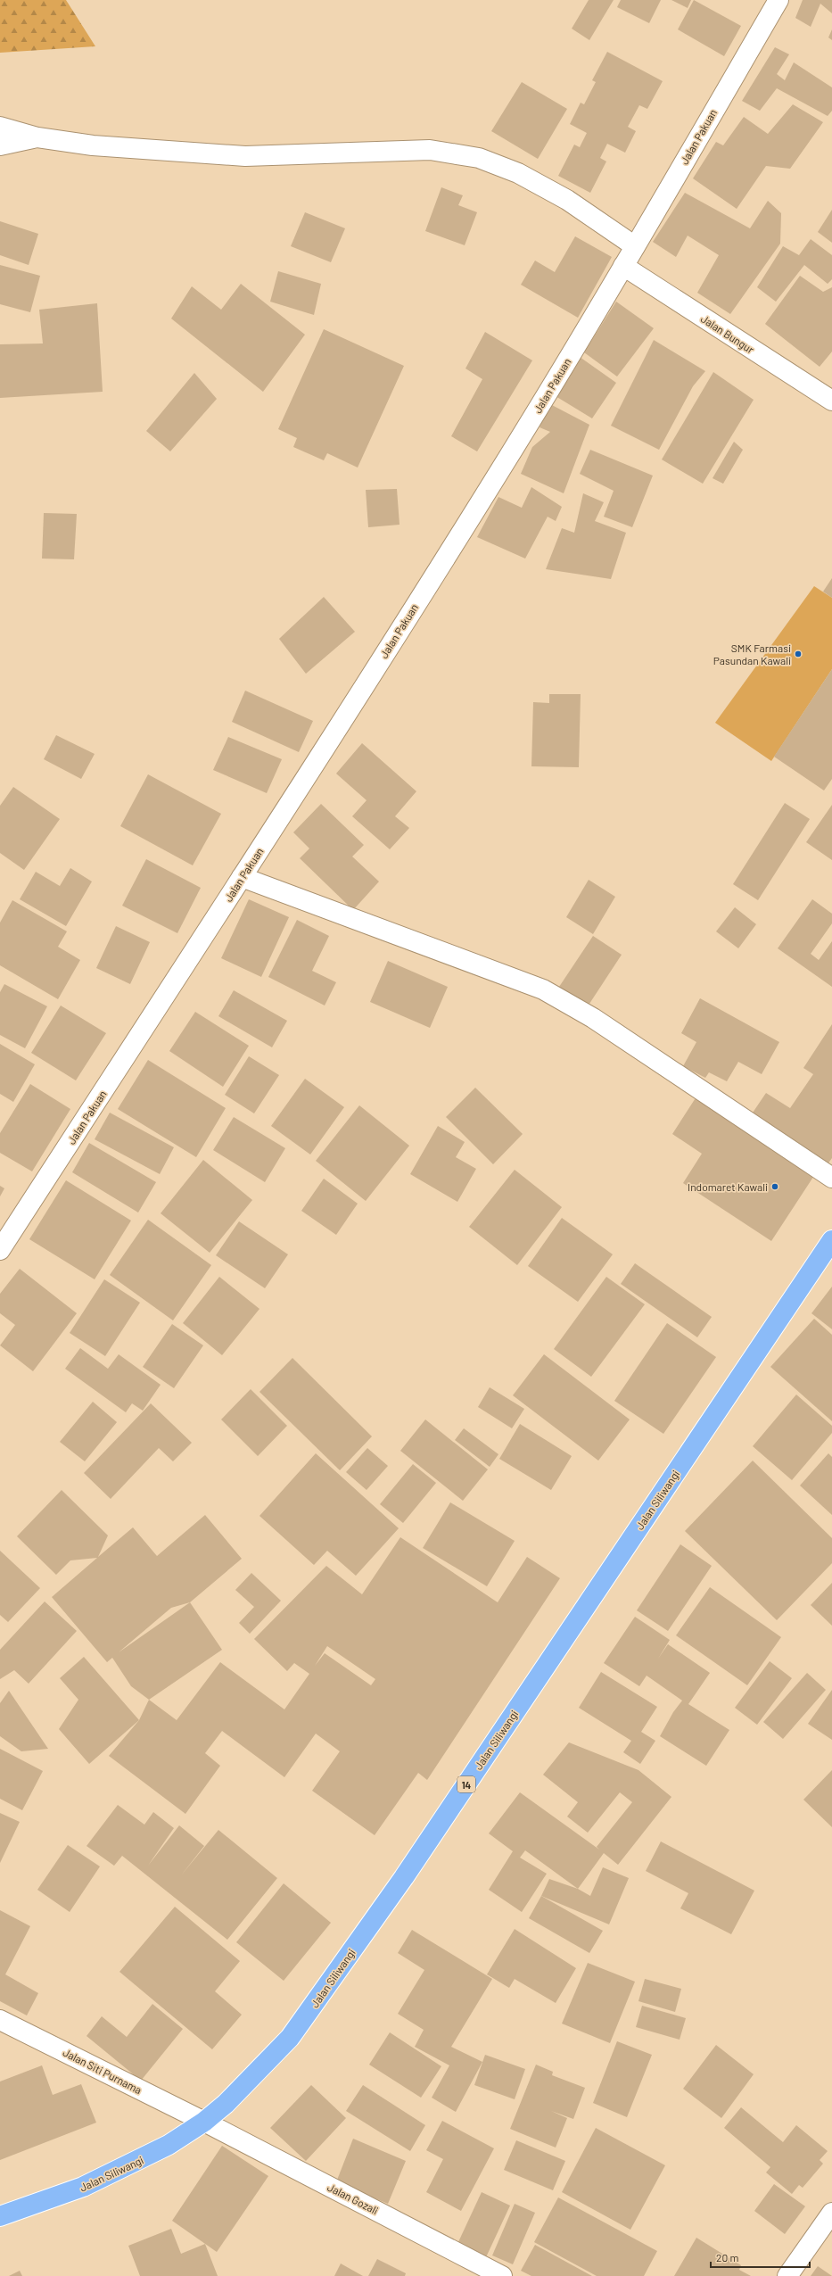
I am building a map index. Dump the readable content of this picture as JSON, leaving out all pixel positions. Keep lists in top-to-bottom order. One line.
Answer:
{"streets":{"highway":["Jalan Siliwangi","14"],"street":["Jalan Pakuan","Jalan Bungur","Jalan Siti Purnama","Jalan Gozali"]},"crossings":[["Jalan Pakuan","Jalan Bungur"],["Jalan Siliwangi","Jalan Siti Purnama"],["Jalan Siliwangi","Jalan Gozali"],["Jalan Siti Purnama","Jalan Gozali"]],"places":["SMK Farmasi Pasundan Kawali","Indomaret Kawali"],"scale_bar":"20 m"}
